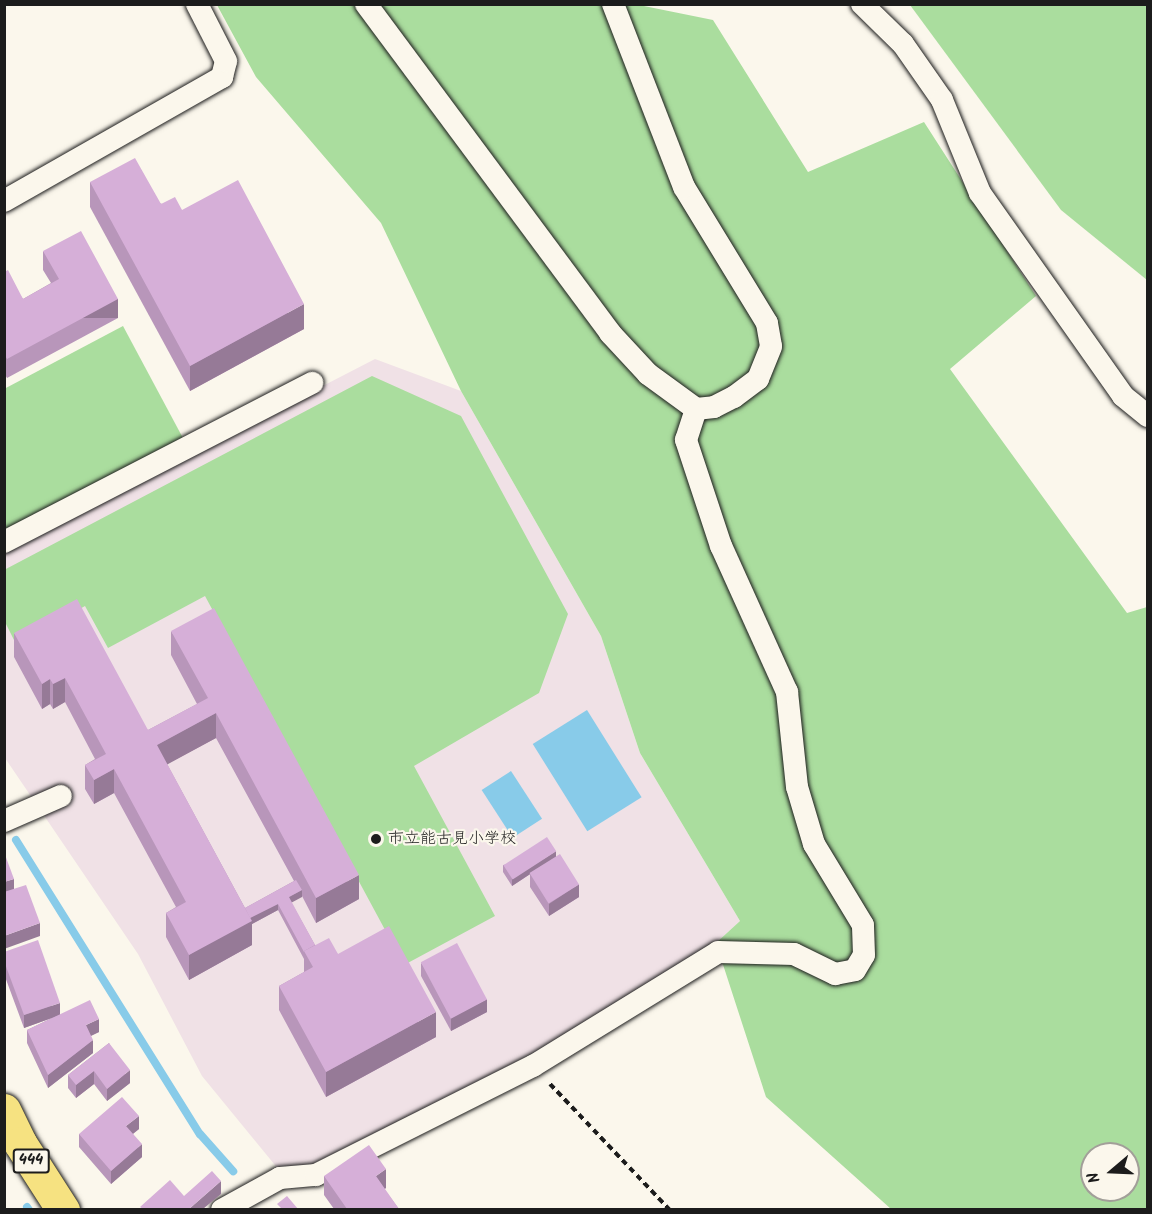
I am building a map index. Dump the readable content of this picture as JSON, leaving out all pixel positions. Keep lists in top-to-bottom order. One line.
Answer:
{"streets":{"highway":["444"]},"places":["市立能古見小学校"],"north":"left"}
